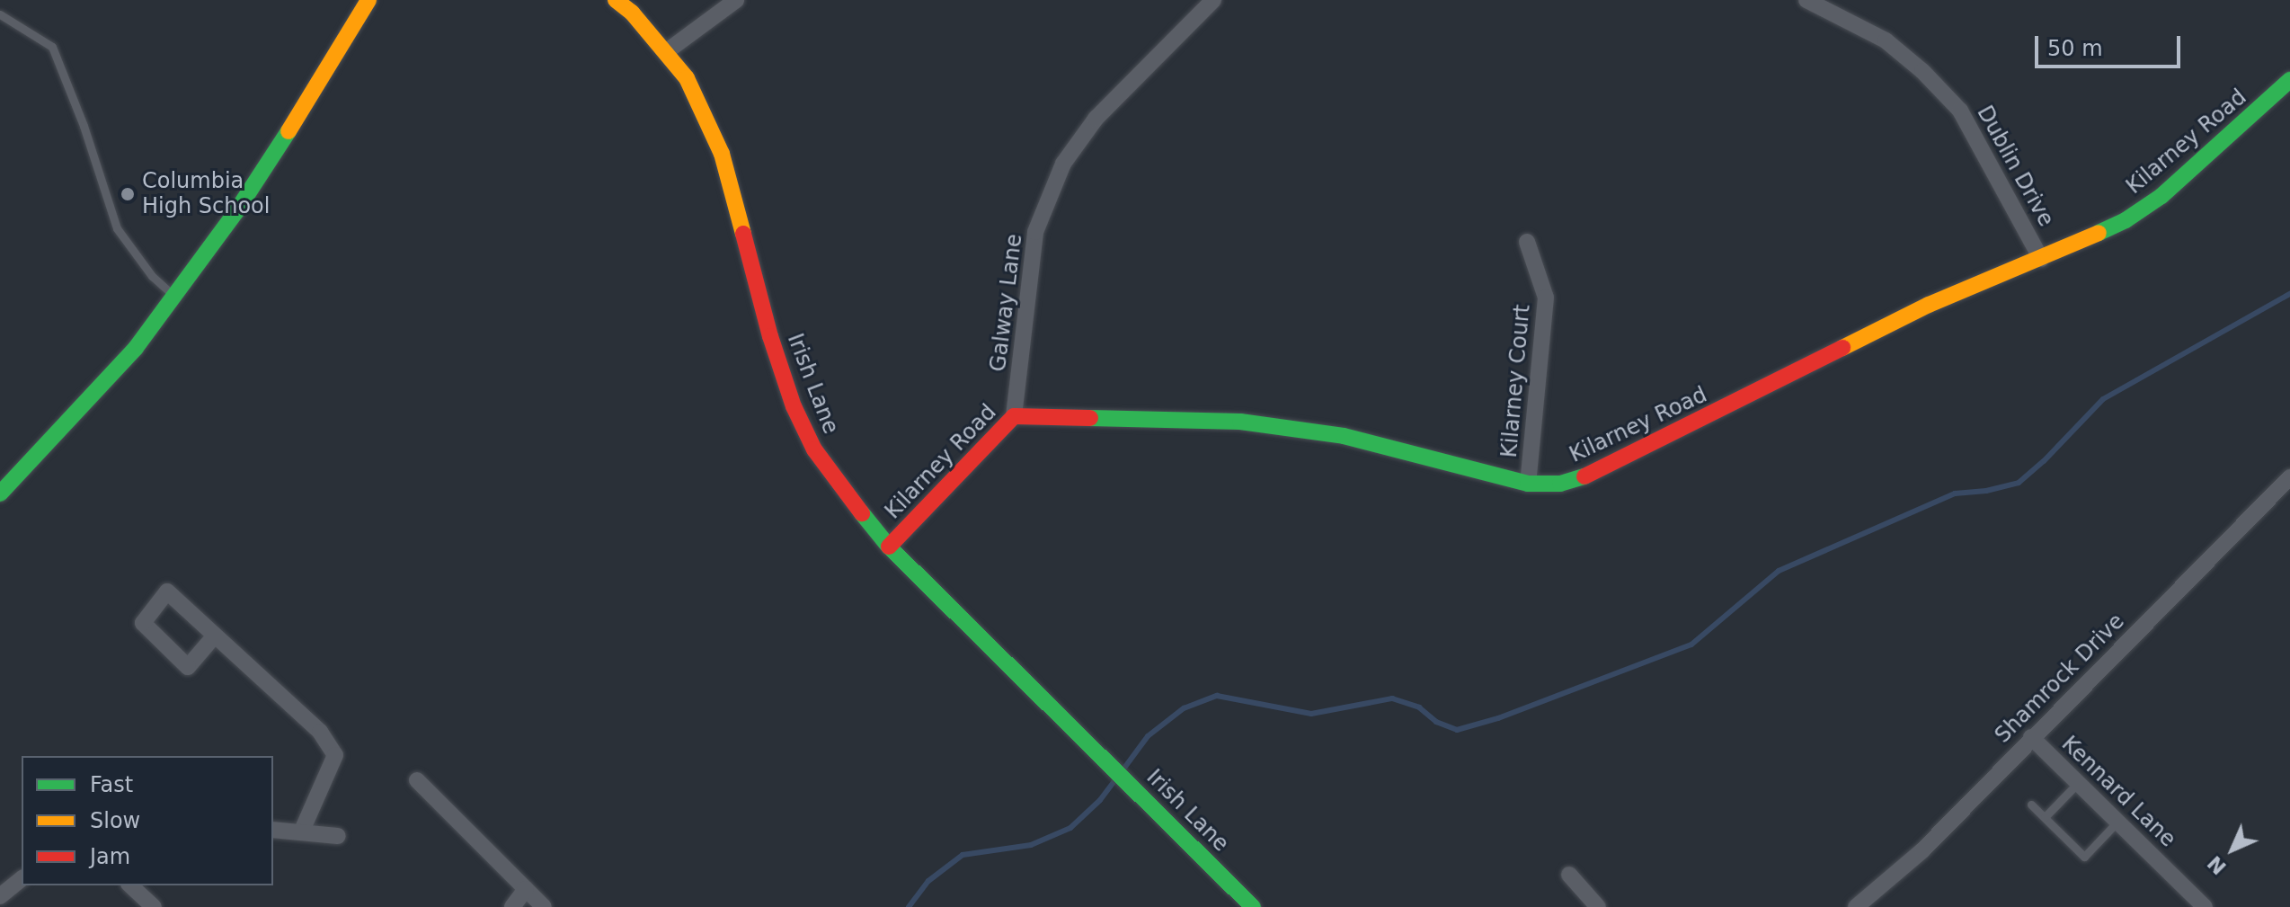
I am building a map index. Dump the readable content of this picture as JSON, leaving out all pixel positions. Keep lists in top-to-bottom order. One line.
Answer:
{"streets":{"street":["Kilarney Road","Dublin Drive","Galway Lane","Kilarney Court","Irish Lane","Shamrock Drive","Kennard Lane"]},"crossings":[["Kilarney Road","Dublin Drive"],["Kilarney Road","Galway Lane"],["Kilarney Road","Kilarney Court"],["Kilarney Road","Irish Lane"],["Shamrock Drive","Kennard Lane"]],"places":["Columbia High School"],"legend":["Fast","Slow","Jam"],"scale_bar":"50 m","north":"bottom left"}
